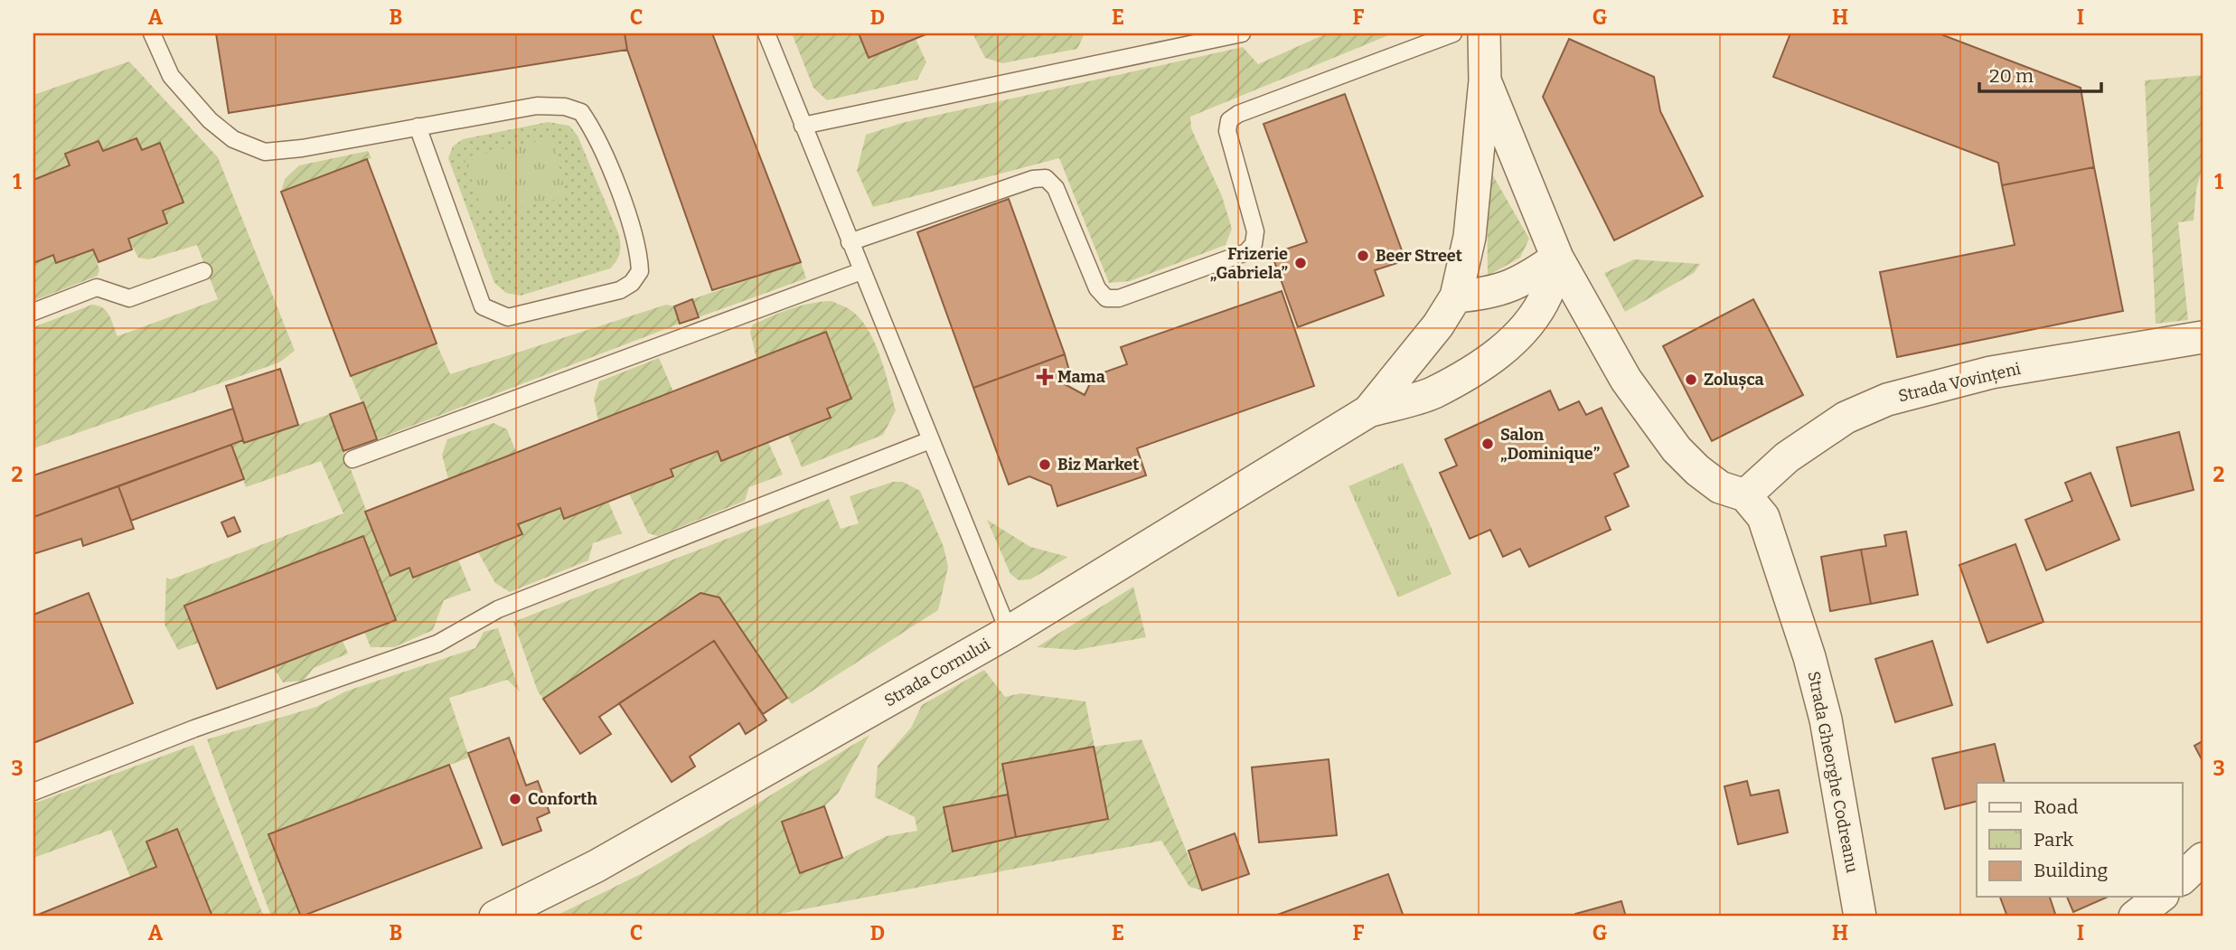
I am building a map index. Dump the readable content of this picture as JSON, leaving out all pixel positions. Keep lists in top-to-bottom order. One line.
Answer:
{"streets":{"street":["Strada Vovințeni","Strada Cornului","Strada Gheorghe Codreanu"]},"crossings":[["Strada Vovințeni","Strada Gheorghe Codreanu"]],"places":{"other":["Beer Street","Frizerie „Gabriela”","Zolușca","Salon „Dominique”","Biz Market","Conforth"],"health":["Mama"]},"legend":["Road","Park","Building"],"scale_bar":"20 m","grid":{"columns":["A","B","C","D","E","F","G","H","I"],"rows":["1","2","3"]}}
